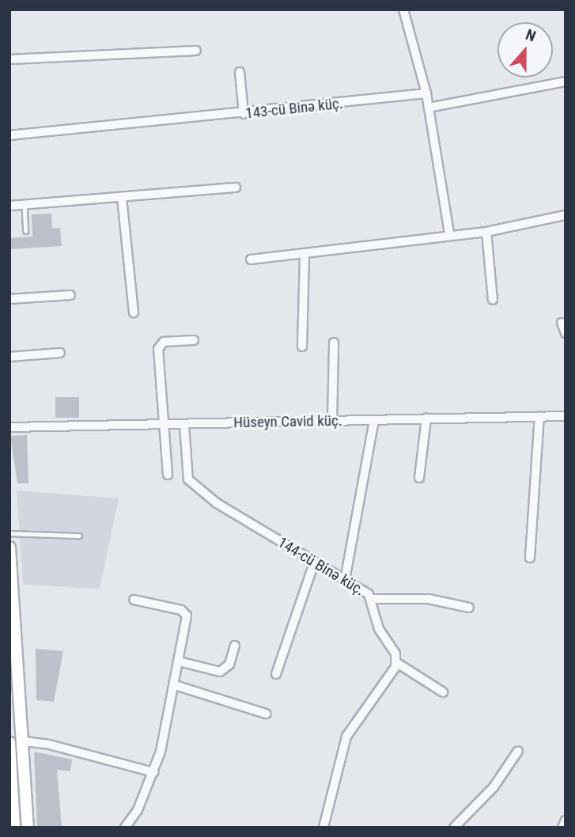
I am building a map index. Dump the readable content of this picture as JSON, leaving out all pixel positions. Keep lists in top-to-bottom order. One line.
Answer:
{"streets":{"street":["143-cü Binə küç.","Hüseyn Cavid küç.","144-cü Binə küç."]},"crossings":[["Hüseyn Cavid küç.","144-cü Binə küç."]],"north":"top"}
